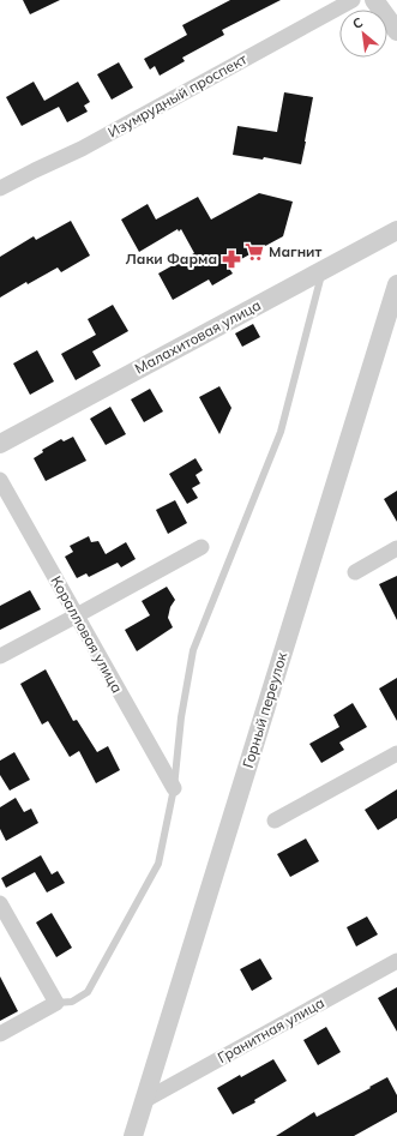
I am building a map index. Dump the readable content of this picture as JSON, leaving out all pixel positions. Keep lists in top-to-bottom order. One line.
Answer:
{"streets":{"street":["Изумрудный проспект","Малахитовая улица","Коралловая улица","Горный переулок","Гранитная улица"]},"crossings":[["Горный переулок","Гранитная улица"]],"places":{"supermarket":["Магнит"],"pharmacy":["Лаки Фарма"]},"north":"top left"}
